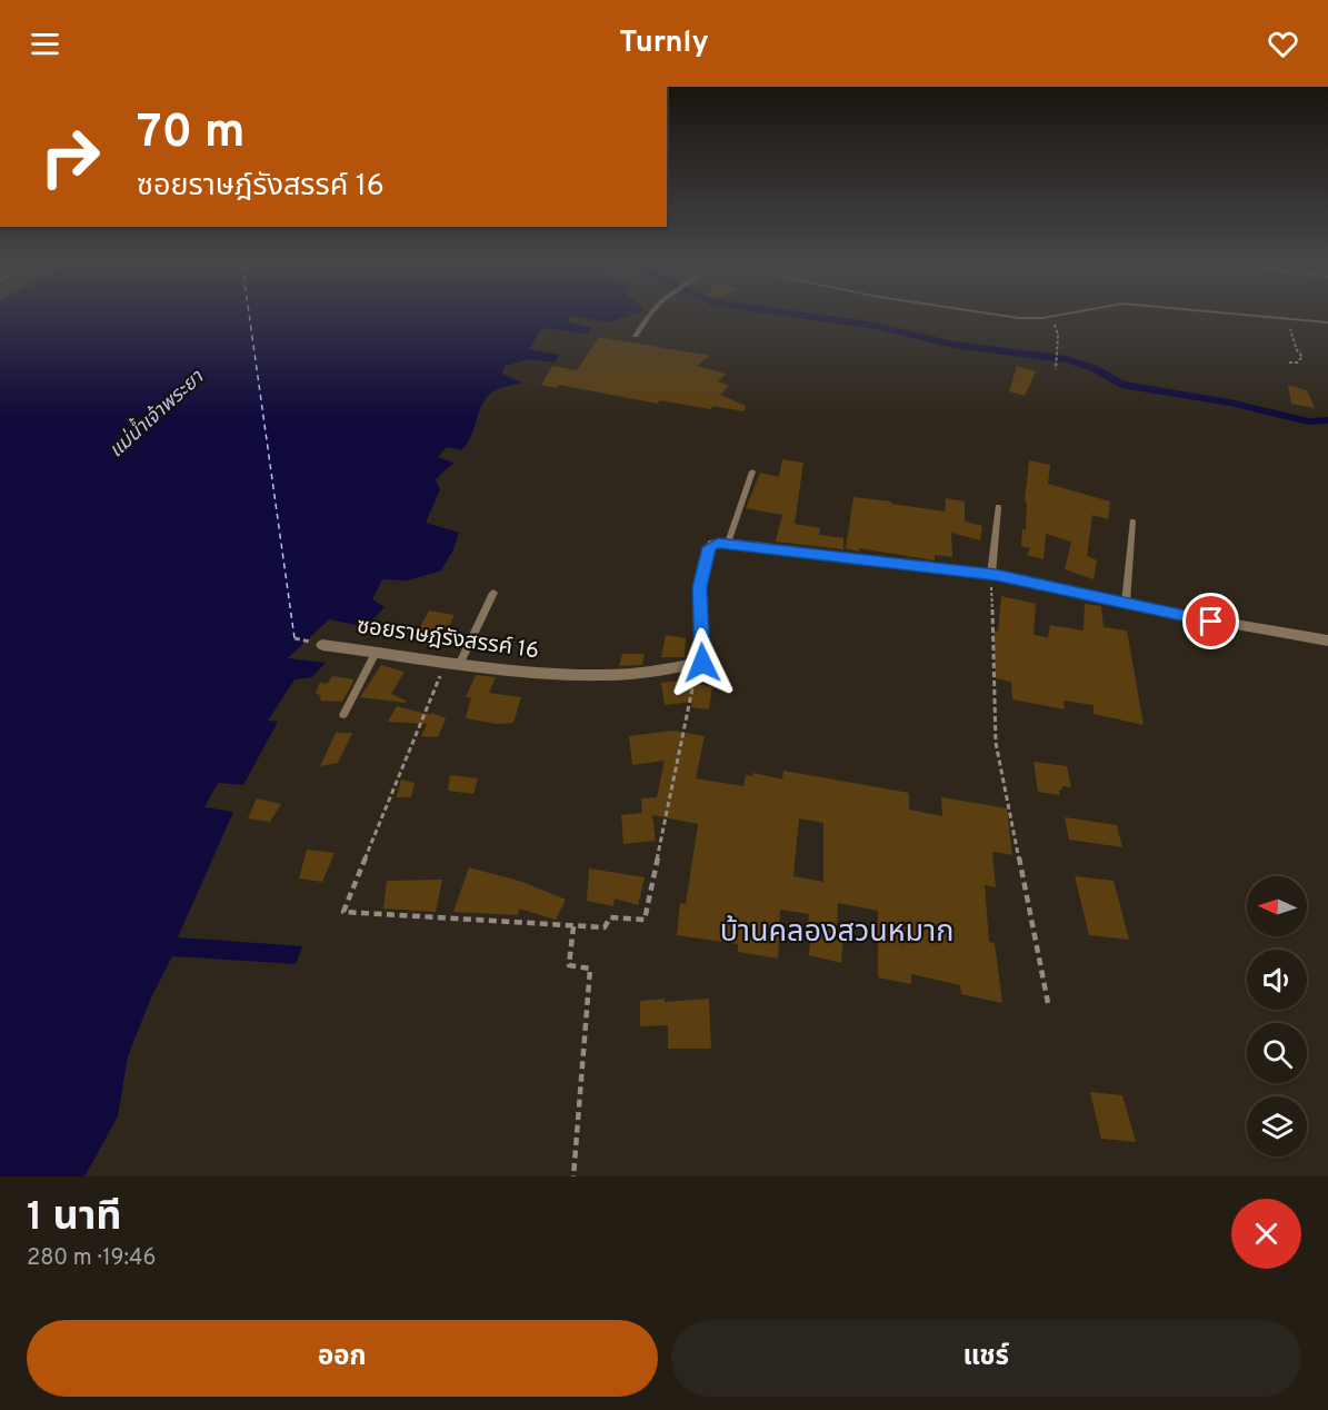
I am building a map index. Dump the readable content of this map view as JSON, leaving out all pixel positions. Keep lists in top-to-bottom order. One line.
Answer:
{"streets":{"street":["ซอยราษฎ์รังสรรค์ 16"]},"districts":["บ้านคลองสวนหมาก"],"water":["แม่น้ำเจ้าพระยา"],"north":"left","page":{"header":"Turnly","turn":["70 m","ซอยราษฎ์รังสรรค์ 16"],"heading":["1 นาที","280 m · 19:46"],"buttons":["ออก","แชร์"]}}
